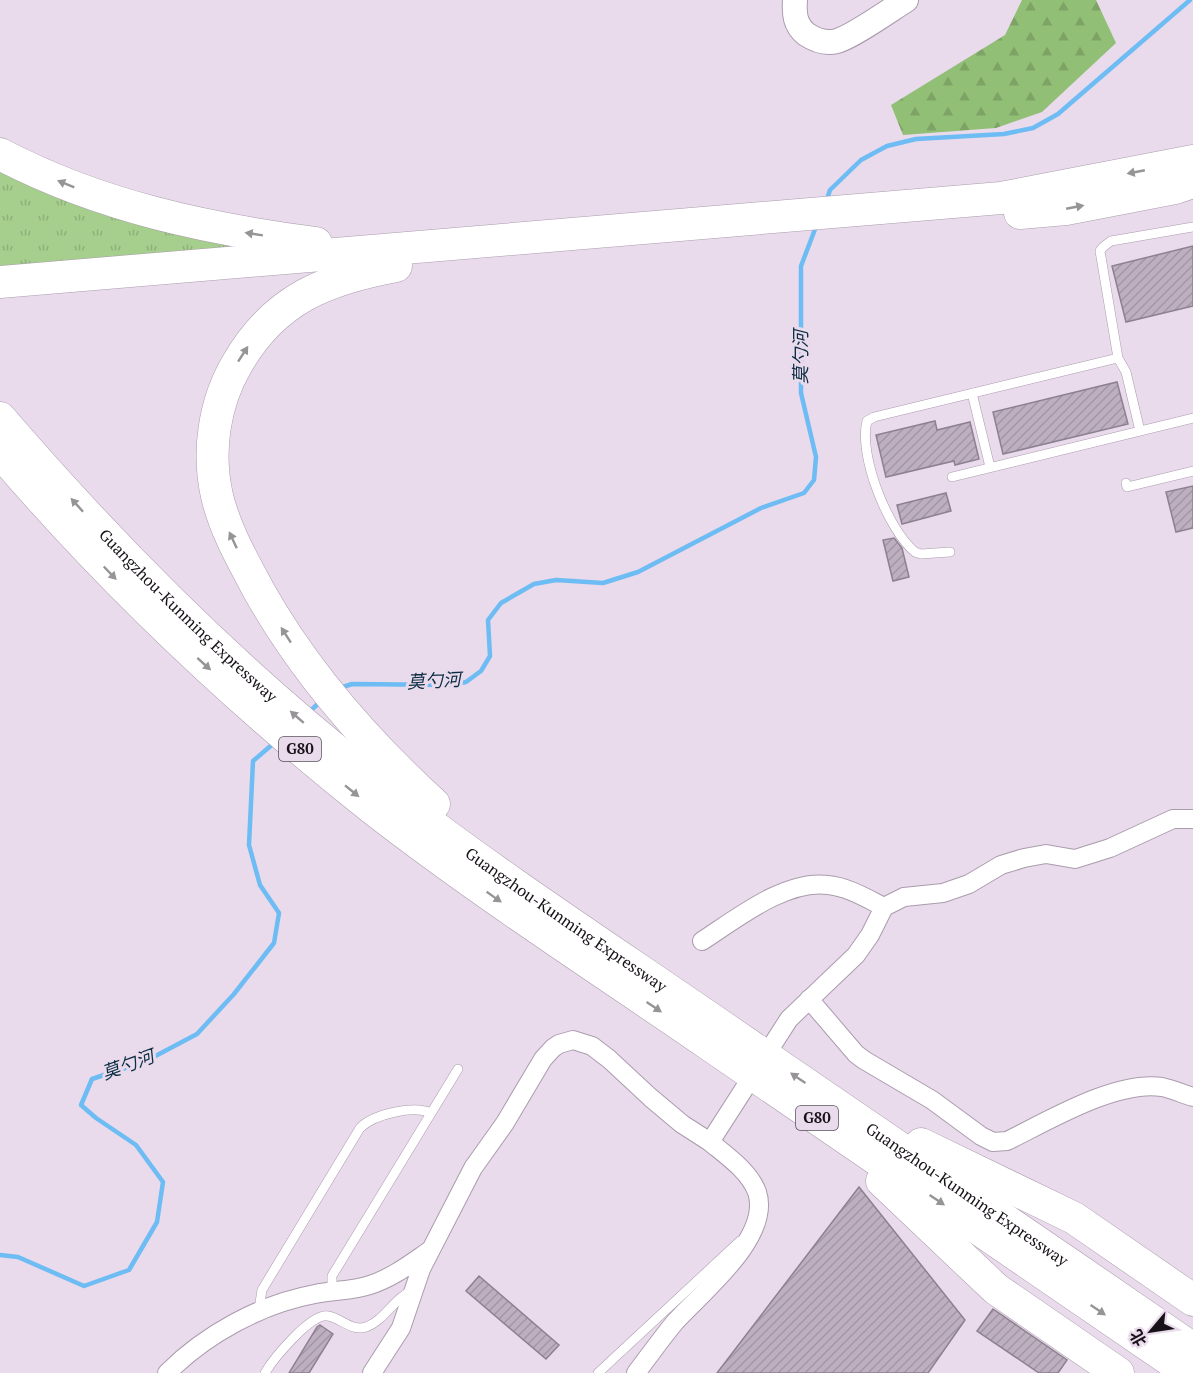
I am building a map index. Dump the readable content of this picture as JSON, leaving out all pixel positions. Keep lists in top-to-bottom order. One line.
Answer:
{"streets":{"highway":["Guangzhou-Kunming Expressway","G80"]},"water":["莫勺河"],"north":"bottom left"}
